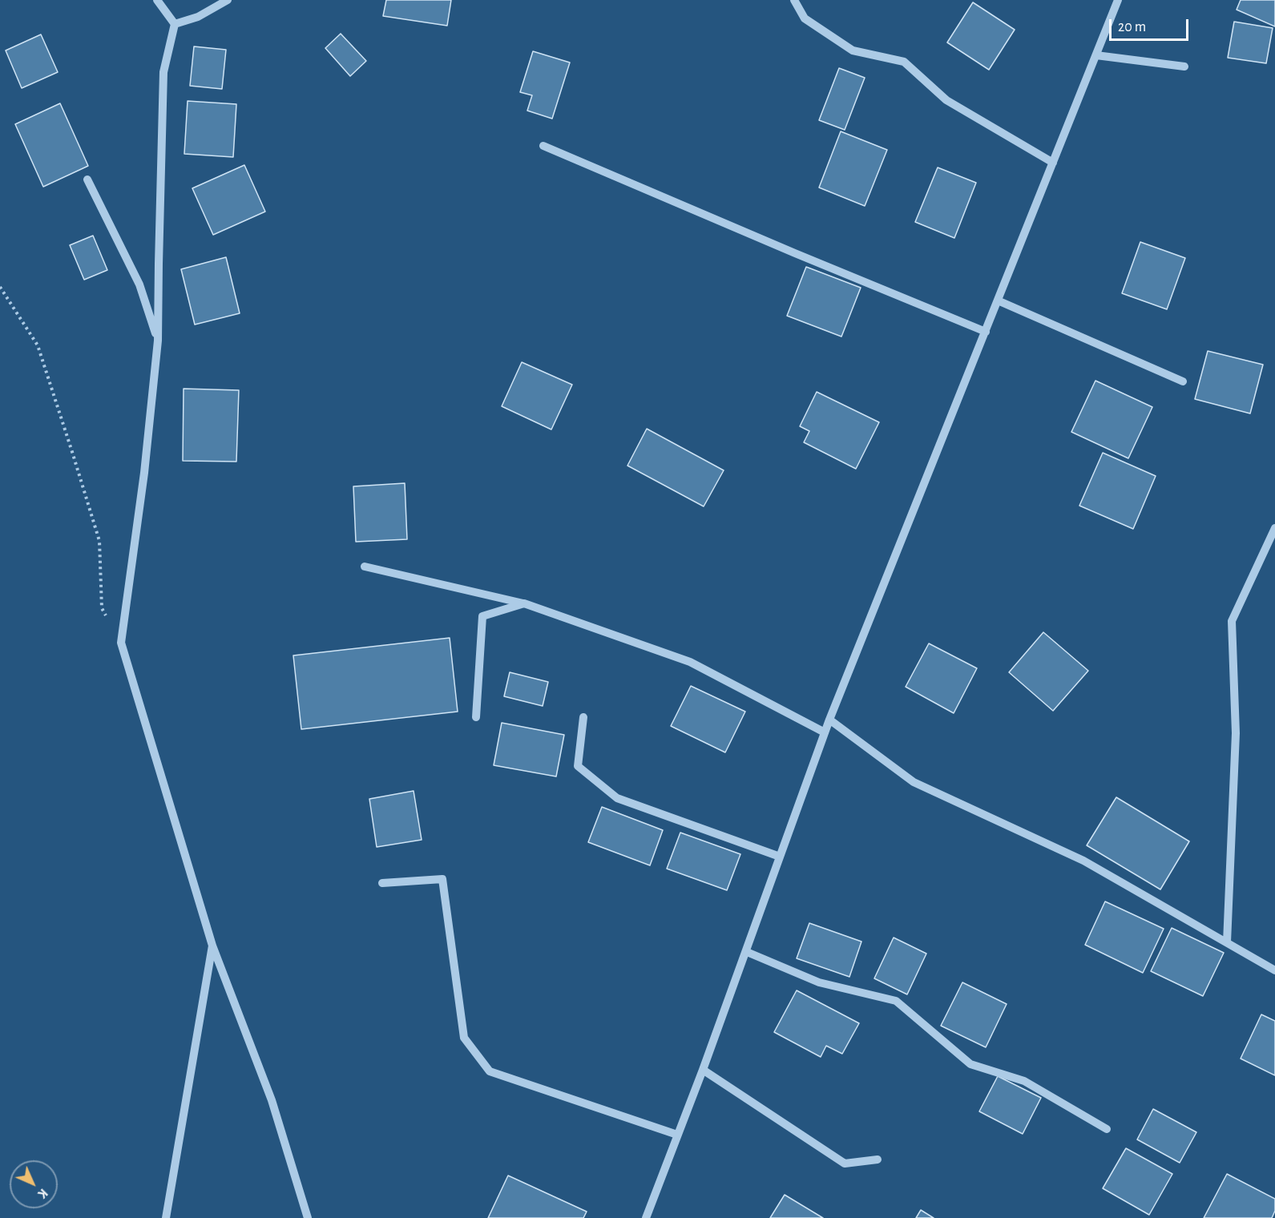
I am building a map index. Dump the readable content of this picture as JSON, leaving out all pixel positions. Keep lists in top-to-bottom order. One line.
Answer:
{"scale_bar":"20 m","north":"bottom right"}
